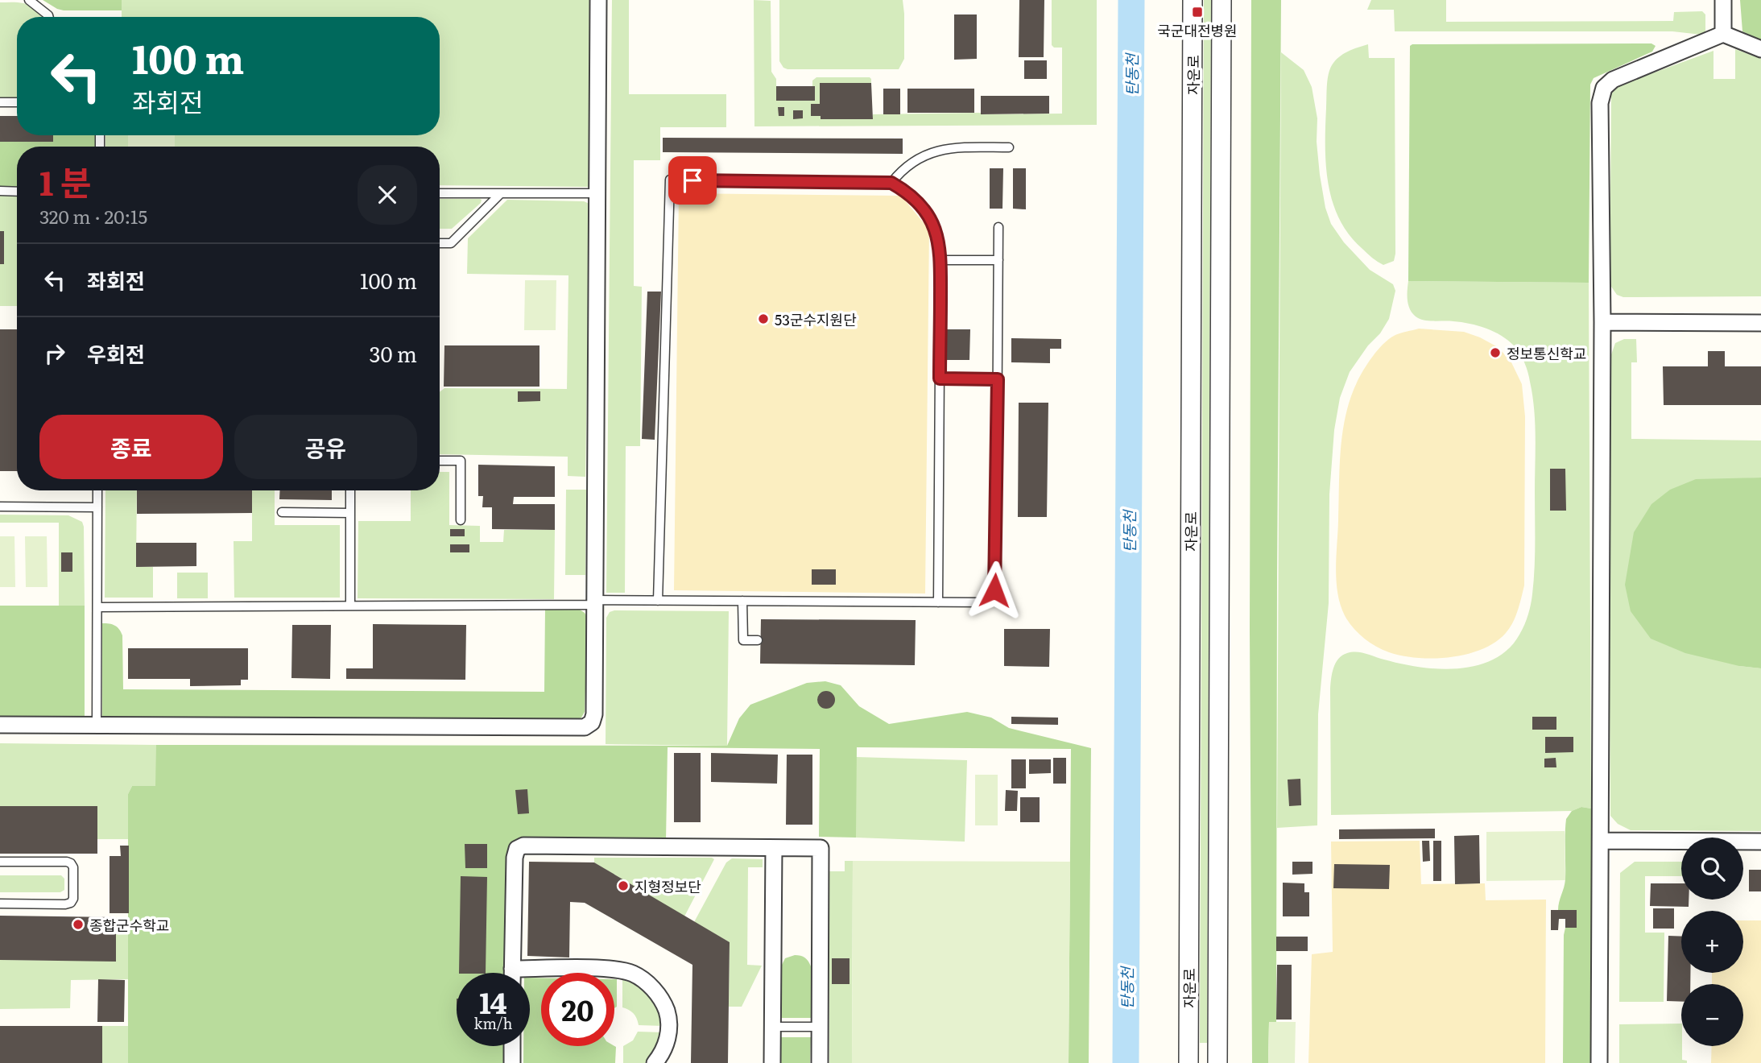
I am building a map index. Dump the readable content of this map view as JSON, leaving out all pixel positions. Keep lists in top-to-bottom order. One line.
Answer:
{"streets":{"street":["자운로"]},"water":["탄동천"],"places":{"transit":["국군대전병원"],"other":["53군수지원단","정보통신학교","지형정보단","종합군수학교"]},"page":{"turn":["100 m","좌회전"],"heading":["1 분","320 m · 20:15"],"list":[{"name":"좌회전","value":"100 m"},{"name":"우회전","value":"30 m"}],"buttons":["종료","공유"],"map_buttons":["+","−"],"speed":"14 km/h","limit":"20"}}
